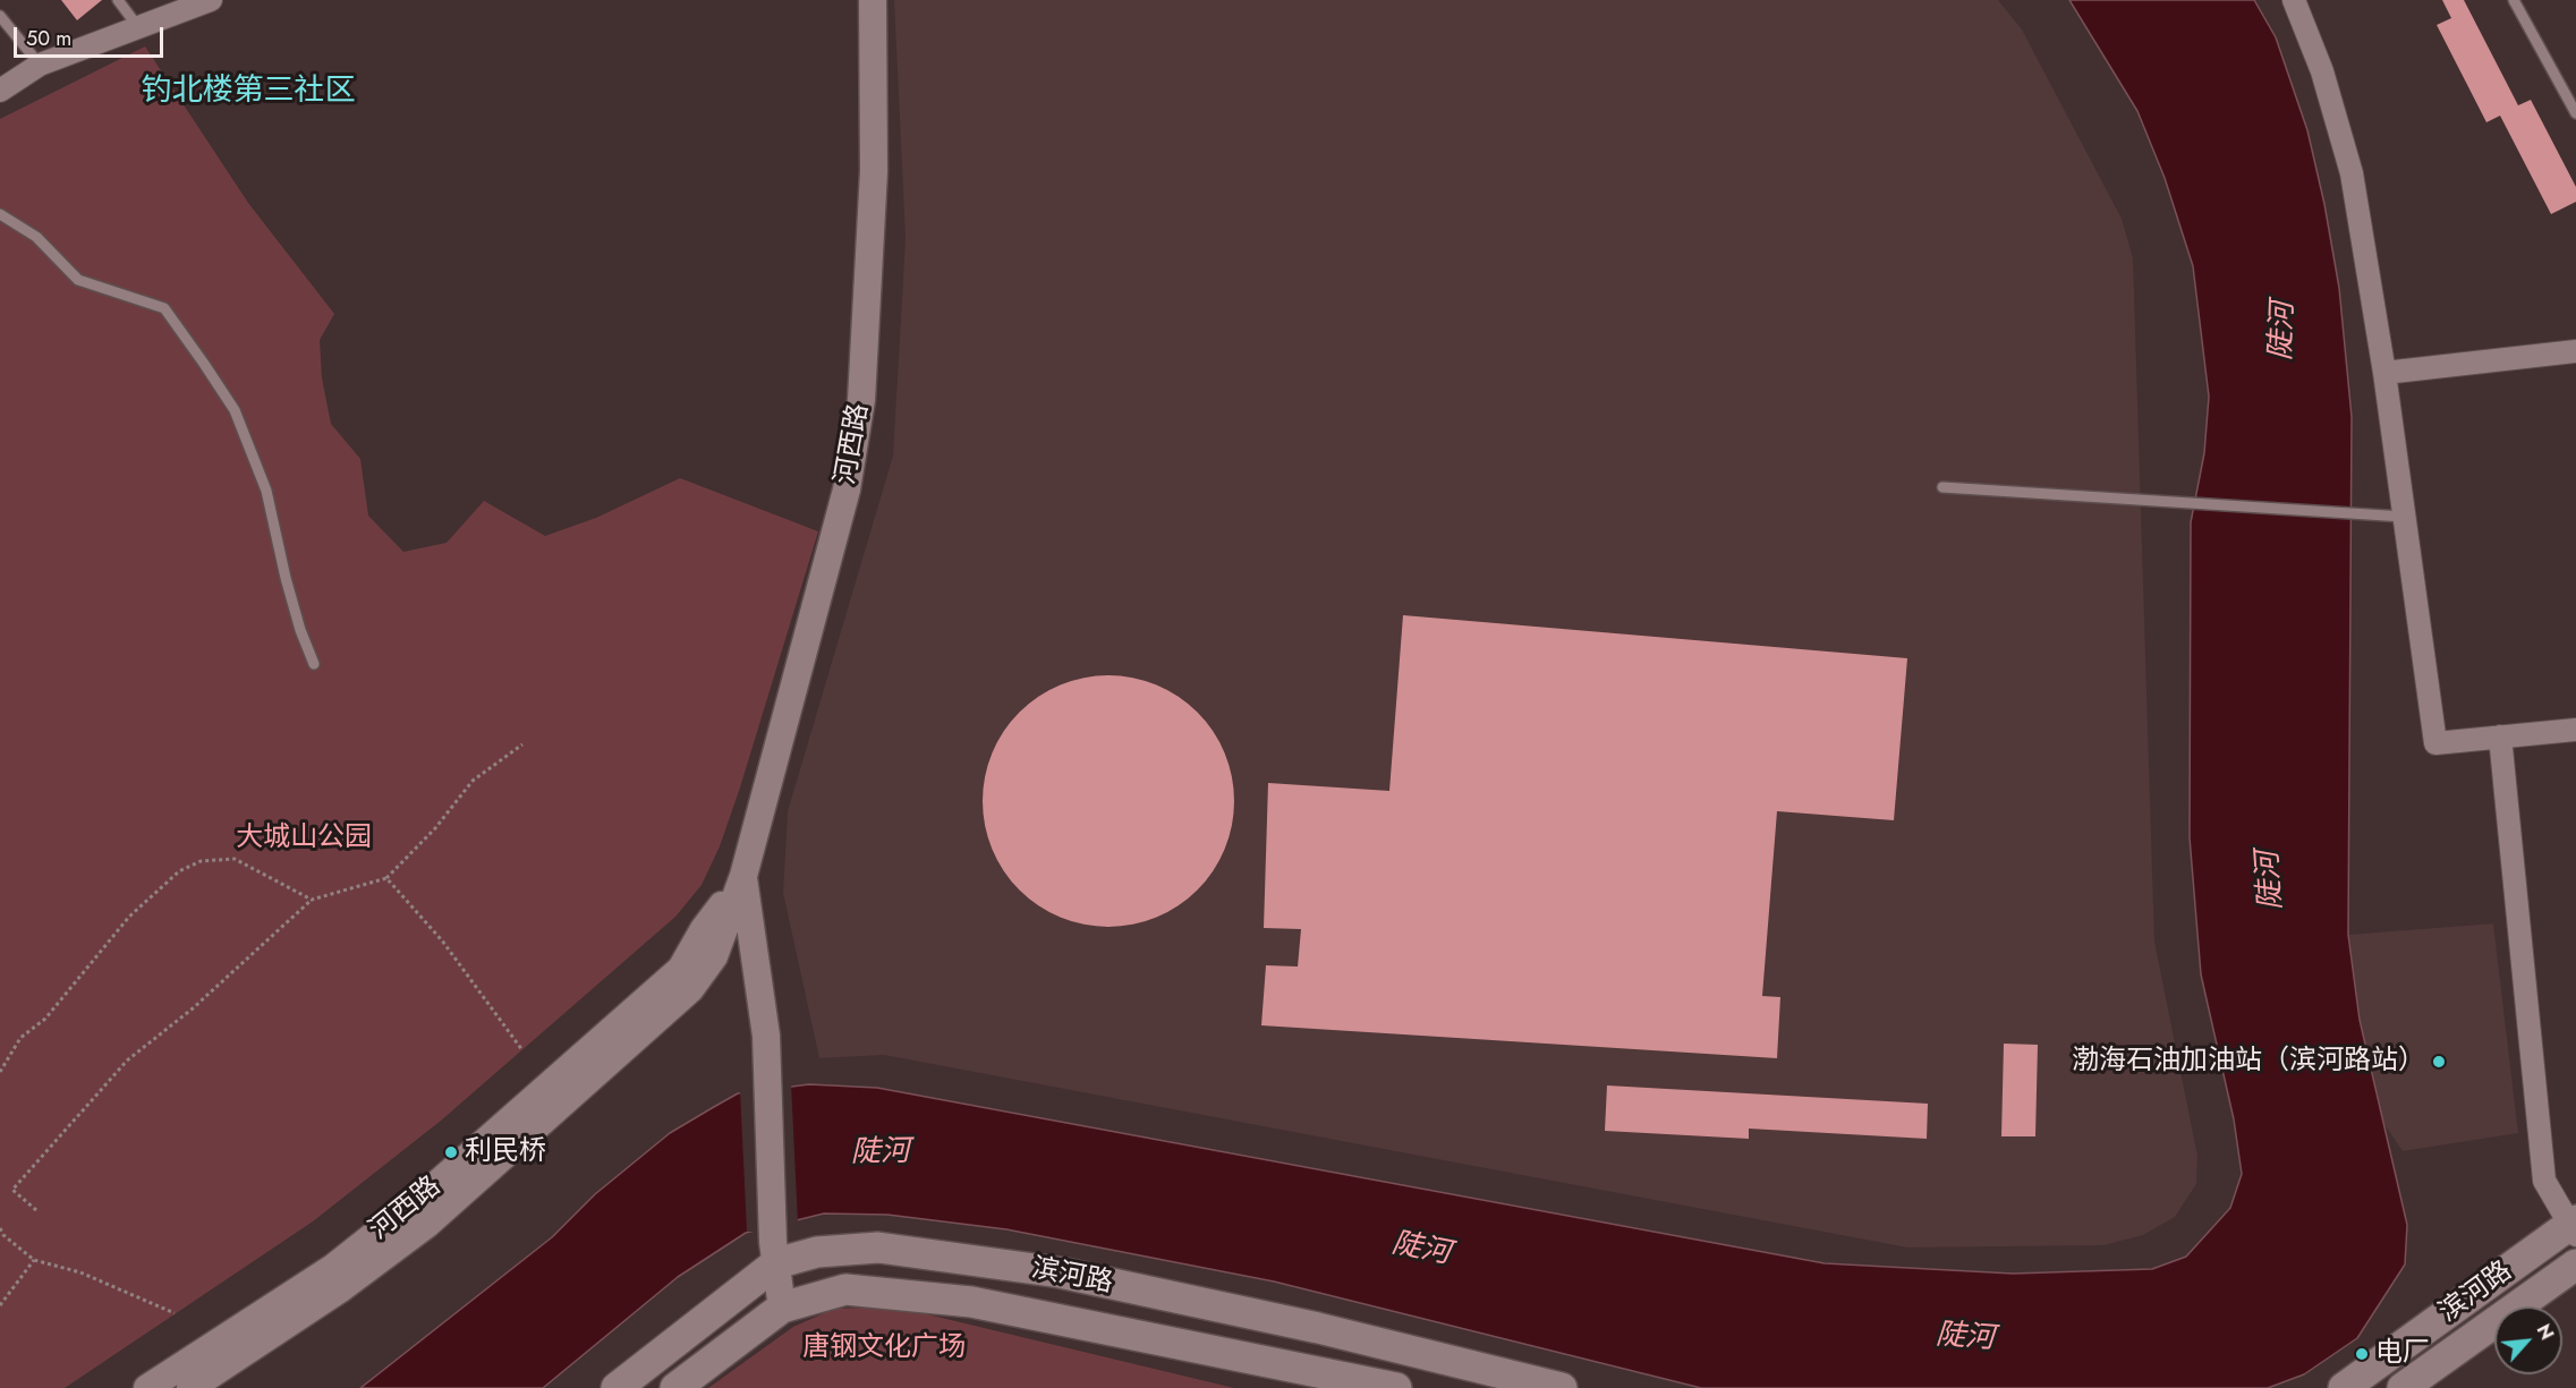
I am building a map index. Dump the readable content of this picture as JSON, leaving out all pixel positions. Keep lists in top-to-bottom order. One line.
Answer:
{"streets":{"main road":["滨河路"],"street":["河西路"]},"districts":["钓北楼第三社区"],"water":["陡河"],"parks":["大城山公园","唐钢文化广场"],"places":["渤海石油加油站（滨河路站）","利民桥","电厂"],"scale_bar":"50 m","north":"top right"}
